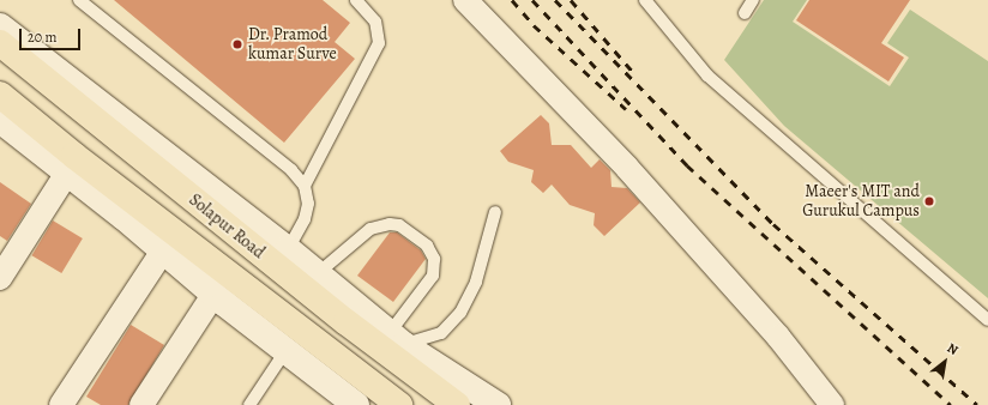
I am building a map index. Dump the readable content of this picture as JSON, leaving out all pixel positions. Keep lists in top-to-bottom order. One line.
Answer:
{"streets":{"highway":["Solapur Road"]},"places":["Dr. Pramod kumar Surve","Maeer's MIT and Gurukul Campus"],"scale_bar":"20 m","north":"top right"}
